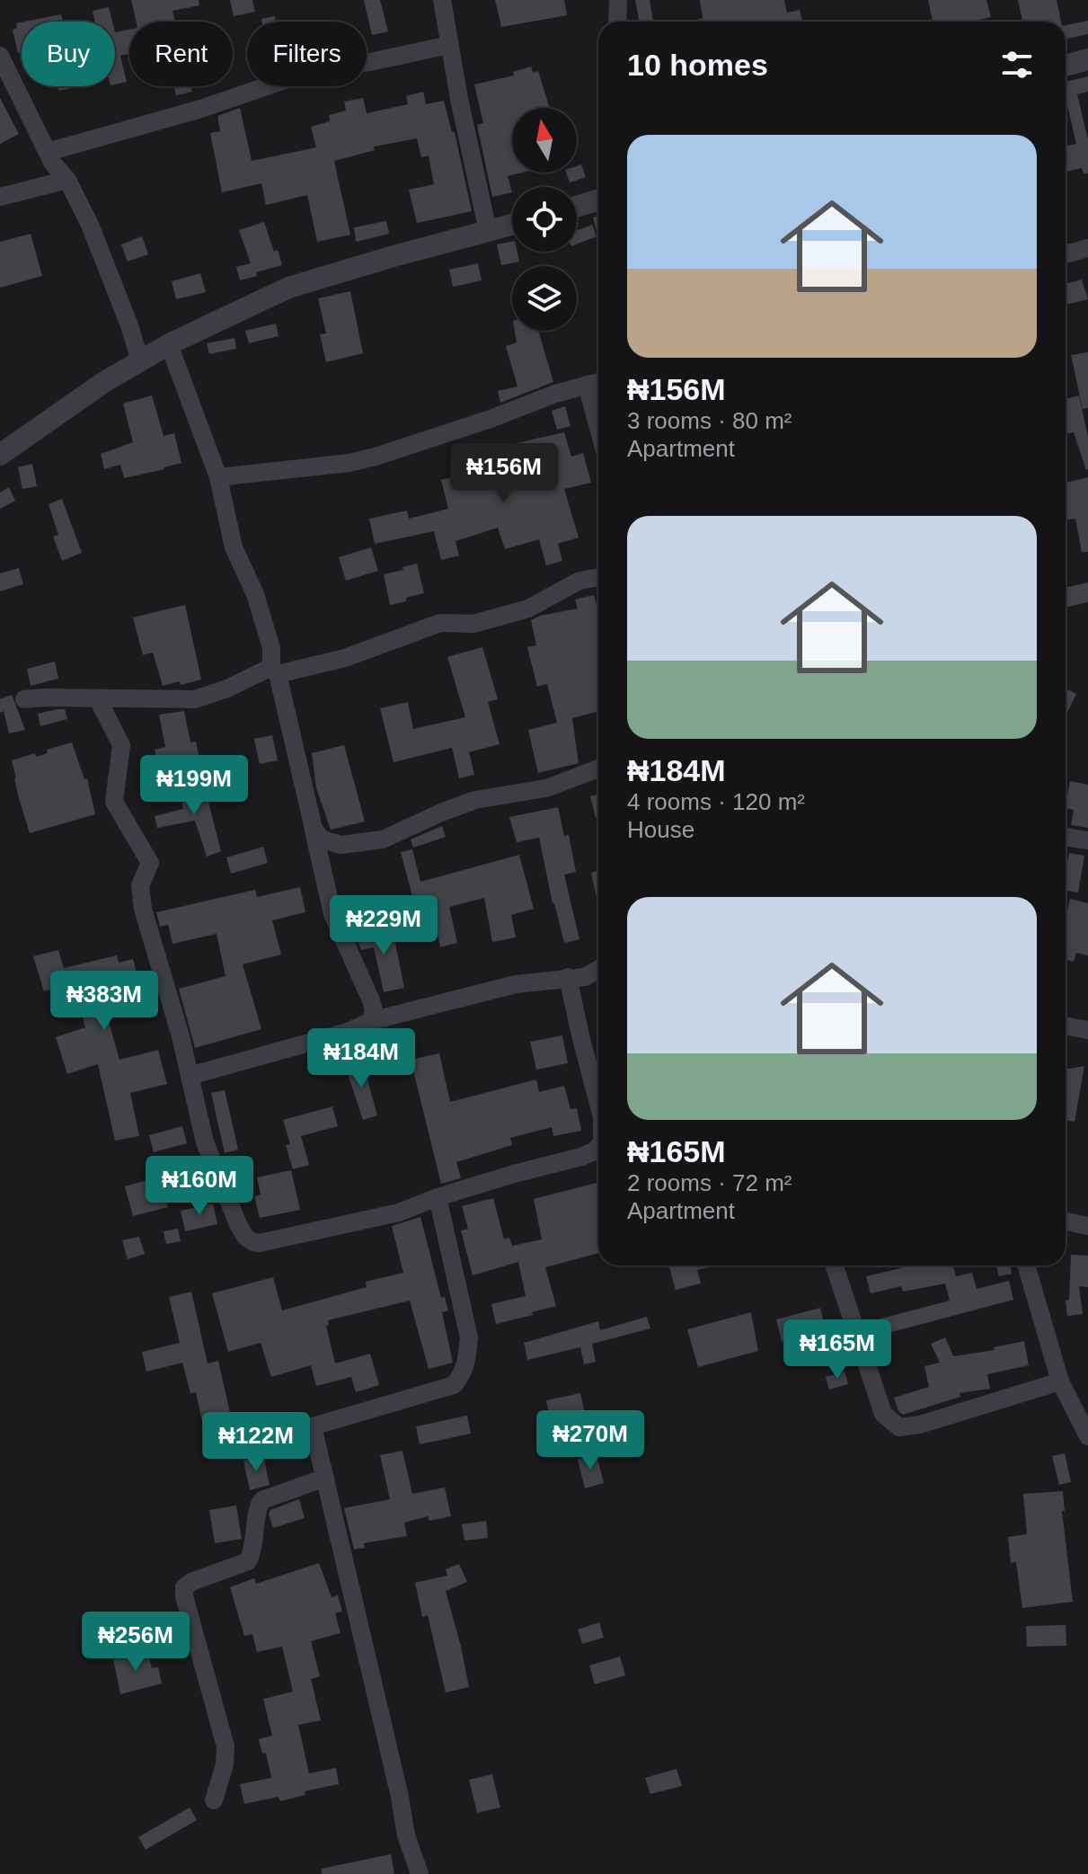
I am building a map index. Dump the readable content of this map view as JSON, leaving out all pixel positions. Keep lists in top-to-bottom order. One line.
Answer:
{"north":"top","page":{"chip":["Buy","Rent","Filters"],"heading":"10 homes","list":[{"name":"₦156M","note":"3 rooms · 80 m² · Apartment"},{"name":"₦184M","note":"4 rooms · 120 m² · House"},{"name":"₦165M","note":"2 rooms · 72 m² · Apartment"}],"price":["₦156M","₦199M","₦229M","₦383M","₦184M","₦160M","₦165M","₦270M","₦122M","₦256M"]}}
